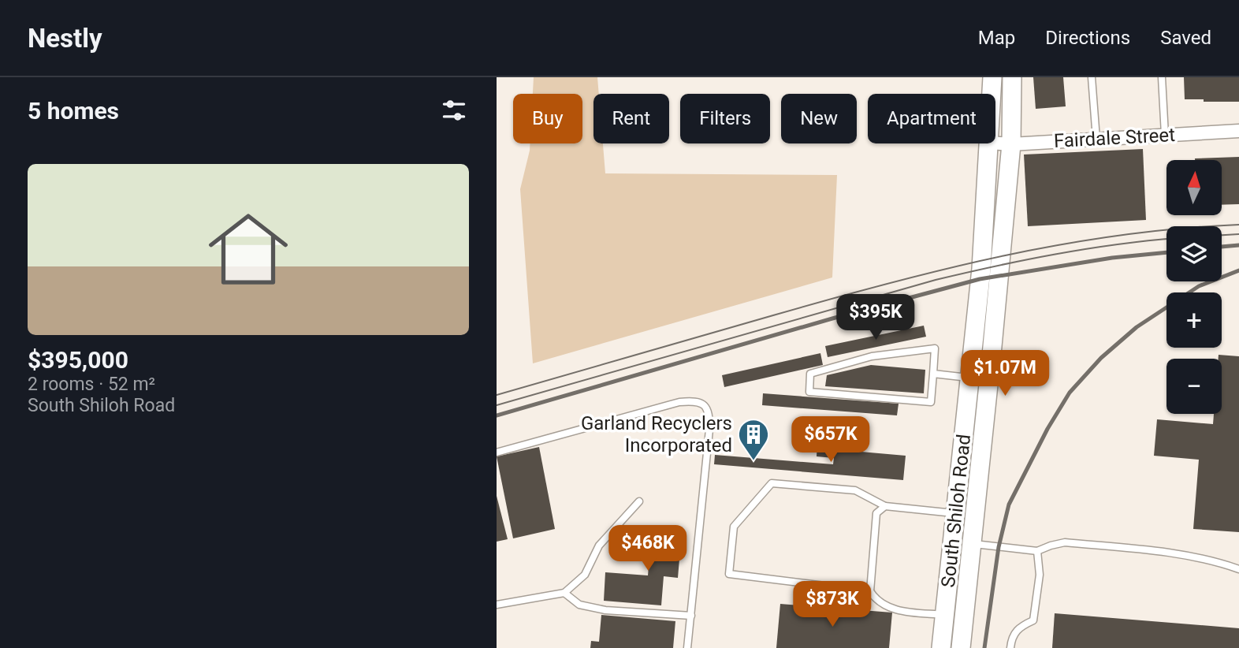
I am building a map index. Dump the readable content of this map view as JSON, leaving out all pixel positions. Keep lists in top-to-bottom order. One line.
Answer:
{"streets":{"main road":["South Shiloh Road"],"street":["Fairdale Street"]},"crossings":[["Fairdale Street","South Shiloh Road"]],"places":{"building":["Garland Recyclers Incorporated"]},"north":"top","page":{"header":"Nestly","nav":["Map","Directions","Saved"],"heading":"5 homes","chip":["Buy","Rent","Filters","New","Apartment"],"list":[{"name":"$395,000","note":"2 rooms · 52 m² · South Shiloh Road"}],"map_buttons":["+","−"],"price":["$395K","$1.07M","$657K","$468K","$873K"]}}
